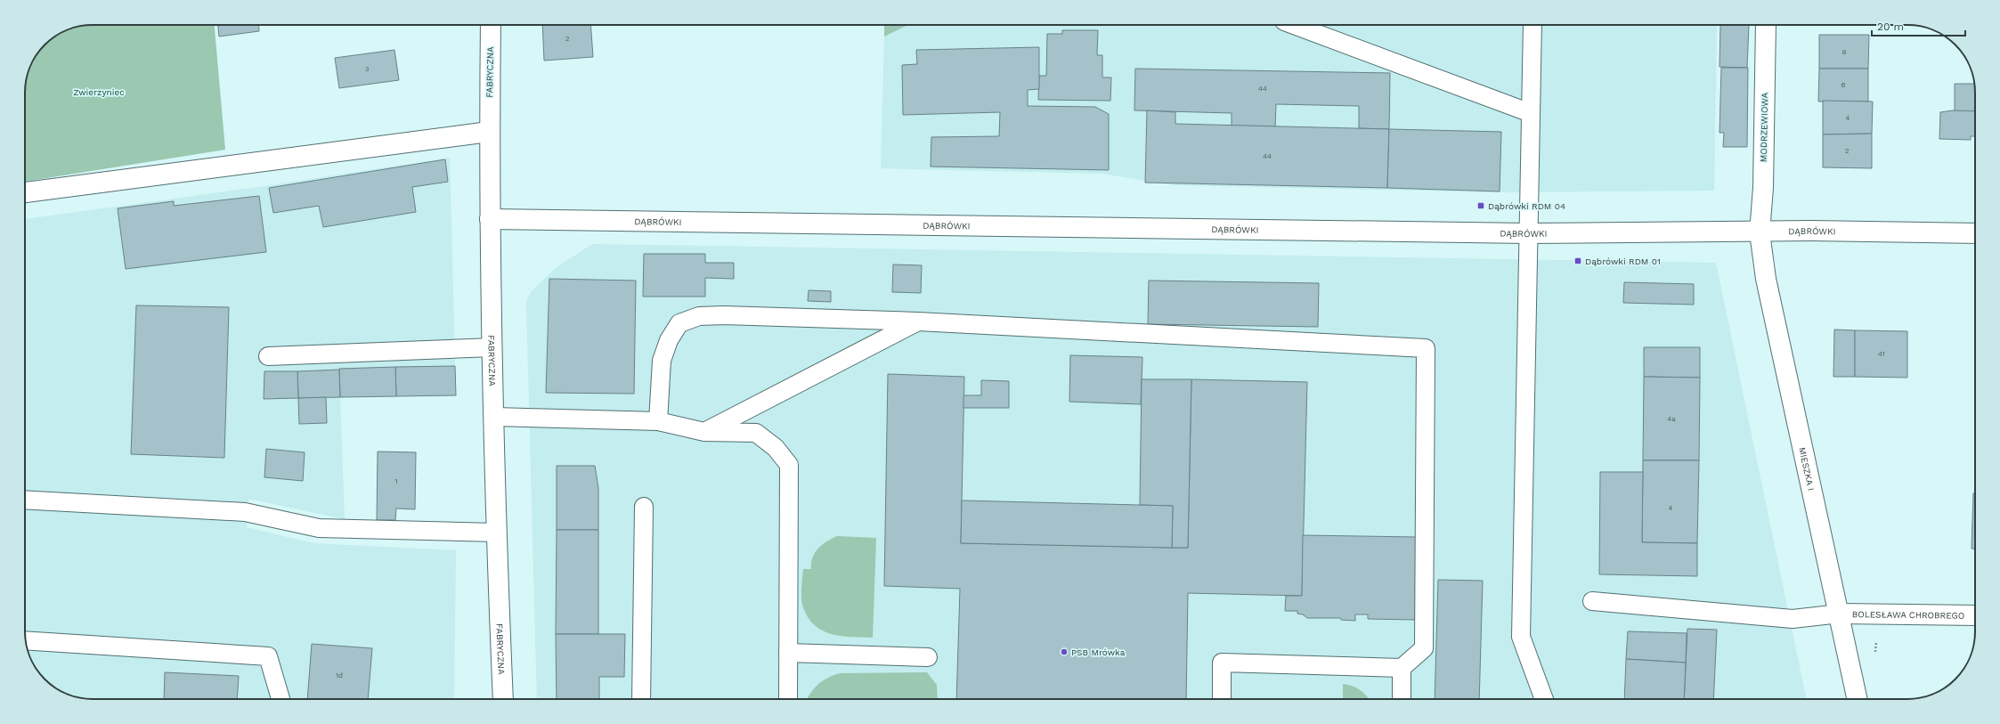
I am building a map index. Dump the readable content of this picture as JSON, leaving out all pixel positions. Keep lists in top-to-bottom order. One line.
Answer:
{"streets":{"street":["FABRYCZNA","MODRZEWIOWA","DĄBRÓWKI","MIESZKA I","BOLESŁAWA CHROBREGO"]},"crossings":[["FABRYCZNA","DĄBRÓWKI"],["MODRZEWIOWA","DĄBRÓWKI"],["MODRZEWIOWA","MIESZKA I"],["DĄBRÓWKI","MIESZKA I"],["MIESZKA I","BOLESŁAWA CHROBREGO"]],"parks":["Zwierzyniec"],"places":{"transit":["Dąbrówki RDM 04","Dąbrówki RDM 01"],"other":["PSB Mrówka"]},"house_numbers":["2","8","3","6","44","4","2","44","41","4a","1","4","1d"],"scale_bar":"20 m"}
